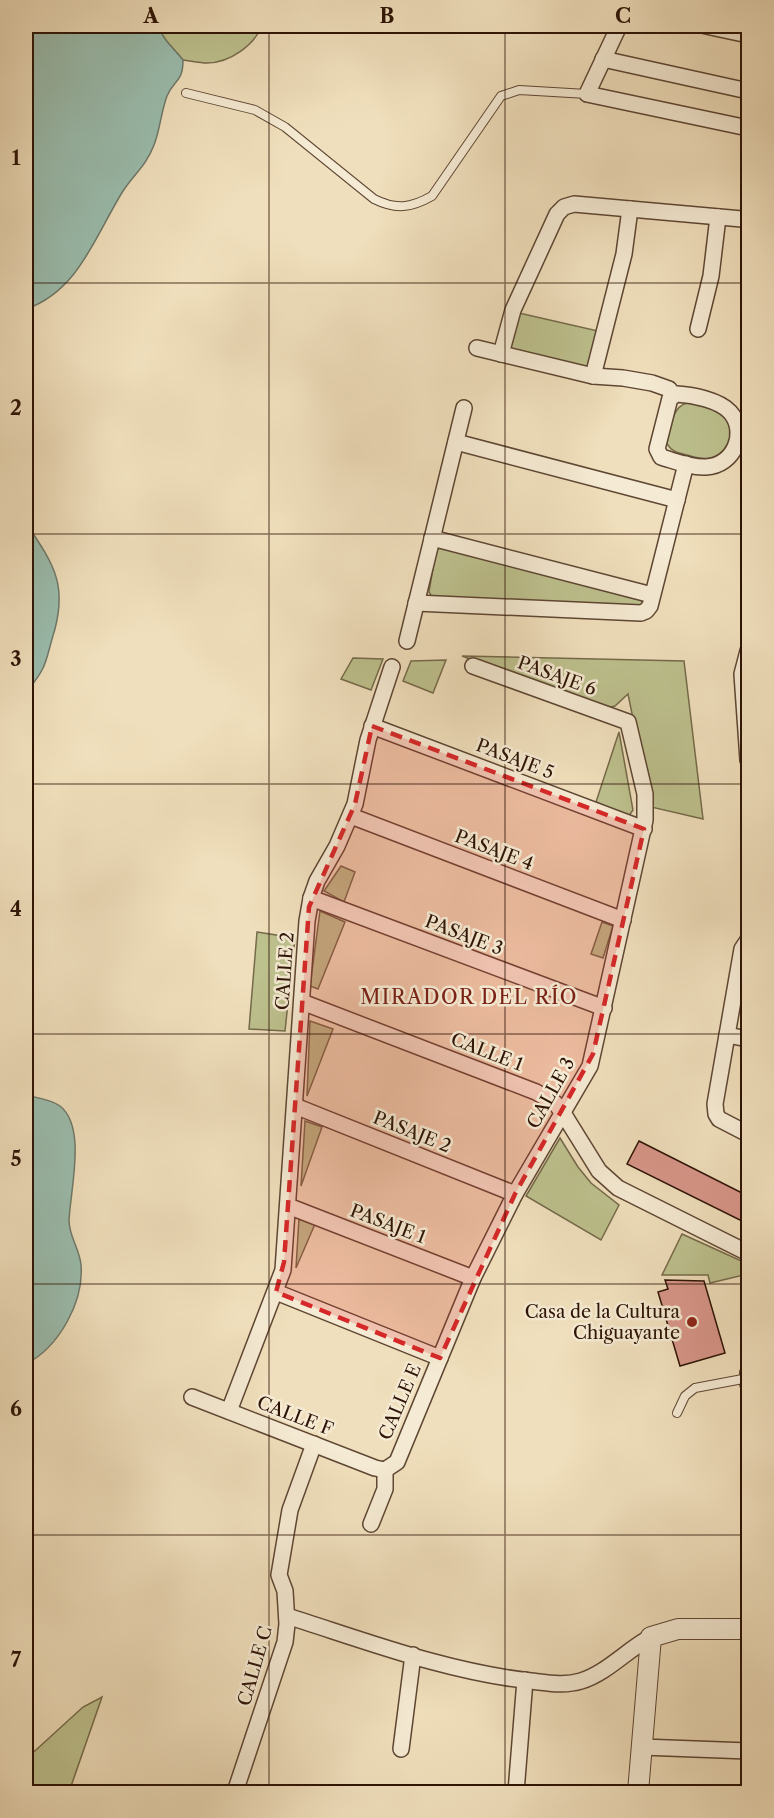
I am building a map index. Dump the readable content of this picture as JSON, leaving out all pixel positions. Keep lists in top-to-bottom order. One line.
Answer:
{"streets":{"street":["PASAJE 6","PASAJE 5","PASAJE 4","PASAJE 3","CALLE 2","CALLE 1","CALLE 3","PASAJE 2","PASAJE 1","CALLE E","CALLE F","CALLE C"]},"crossings":[["PASAJE 6","CALLE 3"],["PASAJE 5","CALLE 2"],["PASAJE 5","CALLE 3"],["PASAJE 4","CALLE 2"],["PASAJE 4","CALLE 3"],["PASAJE 3","CALLE 2"],["PASAJE 3","CALLE 3"],["CALLE 2","CALLE 1"],["CALLE 2","PASAJE 2"],["CALLE 2","PASAJE 1"],["CALLE 1","CALLE 3"],["CALLE 3","PASAJE 2"],["CALLE 3","PASAJE 1"],["CALLE 3","CALLE E"],["CALLE E","CALLE F"],["CALLE F","CALLE C"]],"districts":["MIRADOR DEL RÍO"],"places":["Casa de la Cultura Chiguayante"],"grid":{"columns":["A","B","C"],"rows":["1","2","3","4","5","6","7"]}}
